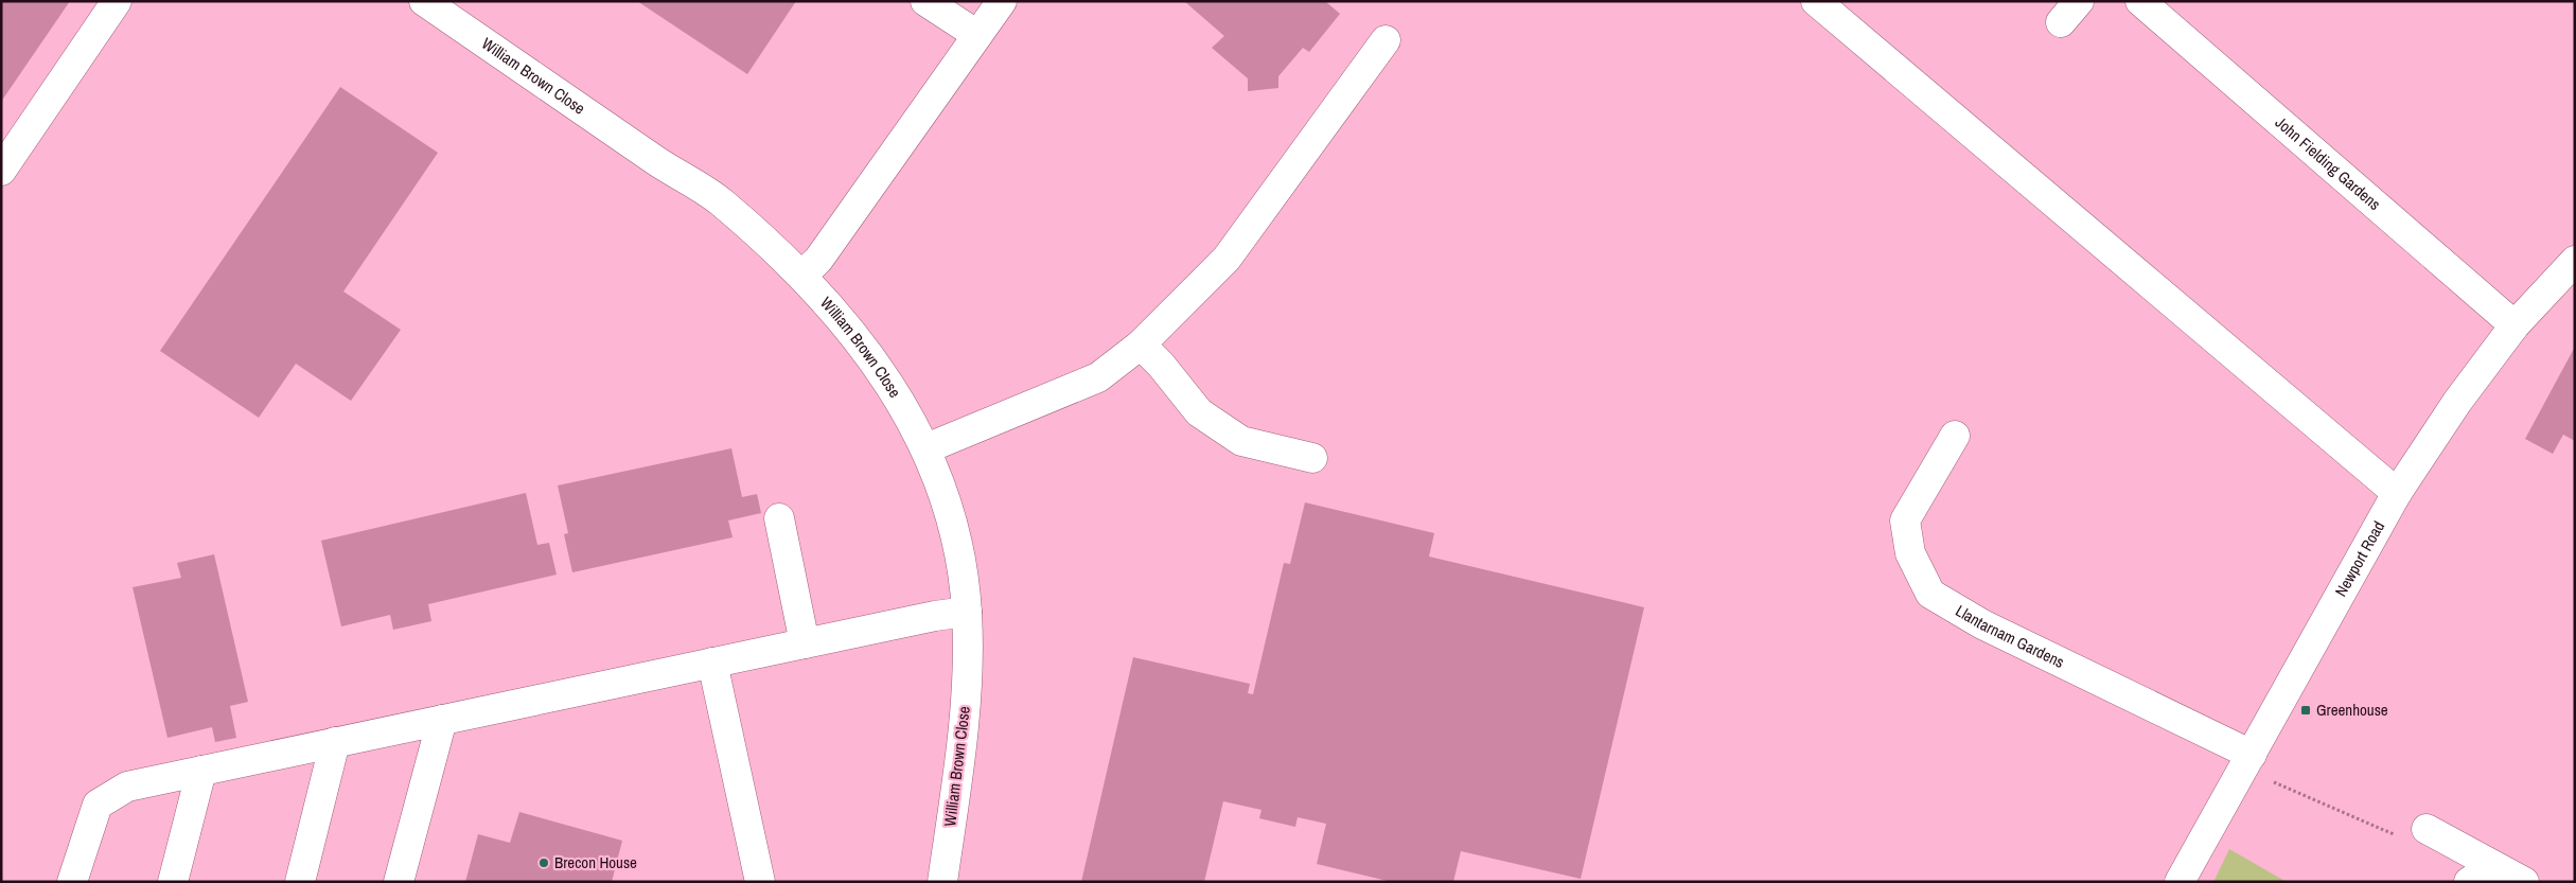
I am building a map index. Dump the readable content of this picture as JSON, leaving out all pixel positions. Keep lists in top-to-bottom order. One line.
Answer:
{"streets":{"street":["William Brown Close","John Fielding Gardens","Newport Road","Llantarnam Gardens"]},"crossings":[["John Fielding Gardens","Newport Road"],["Newport Road","Llantarnam Gardens"]],"places":{"transit":["Greenhouse"],"other":["Brecon House"]}}
